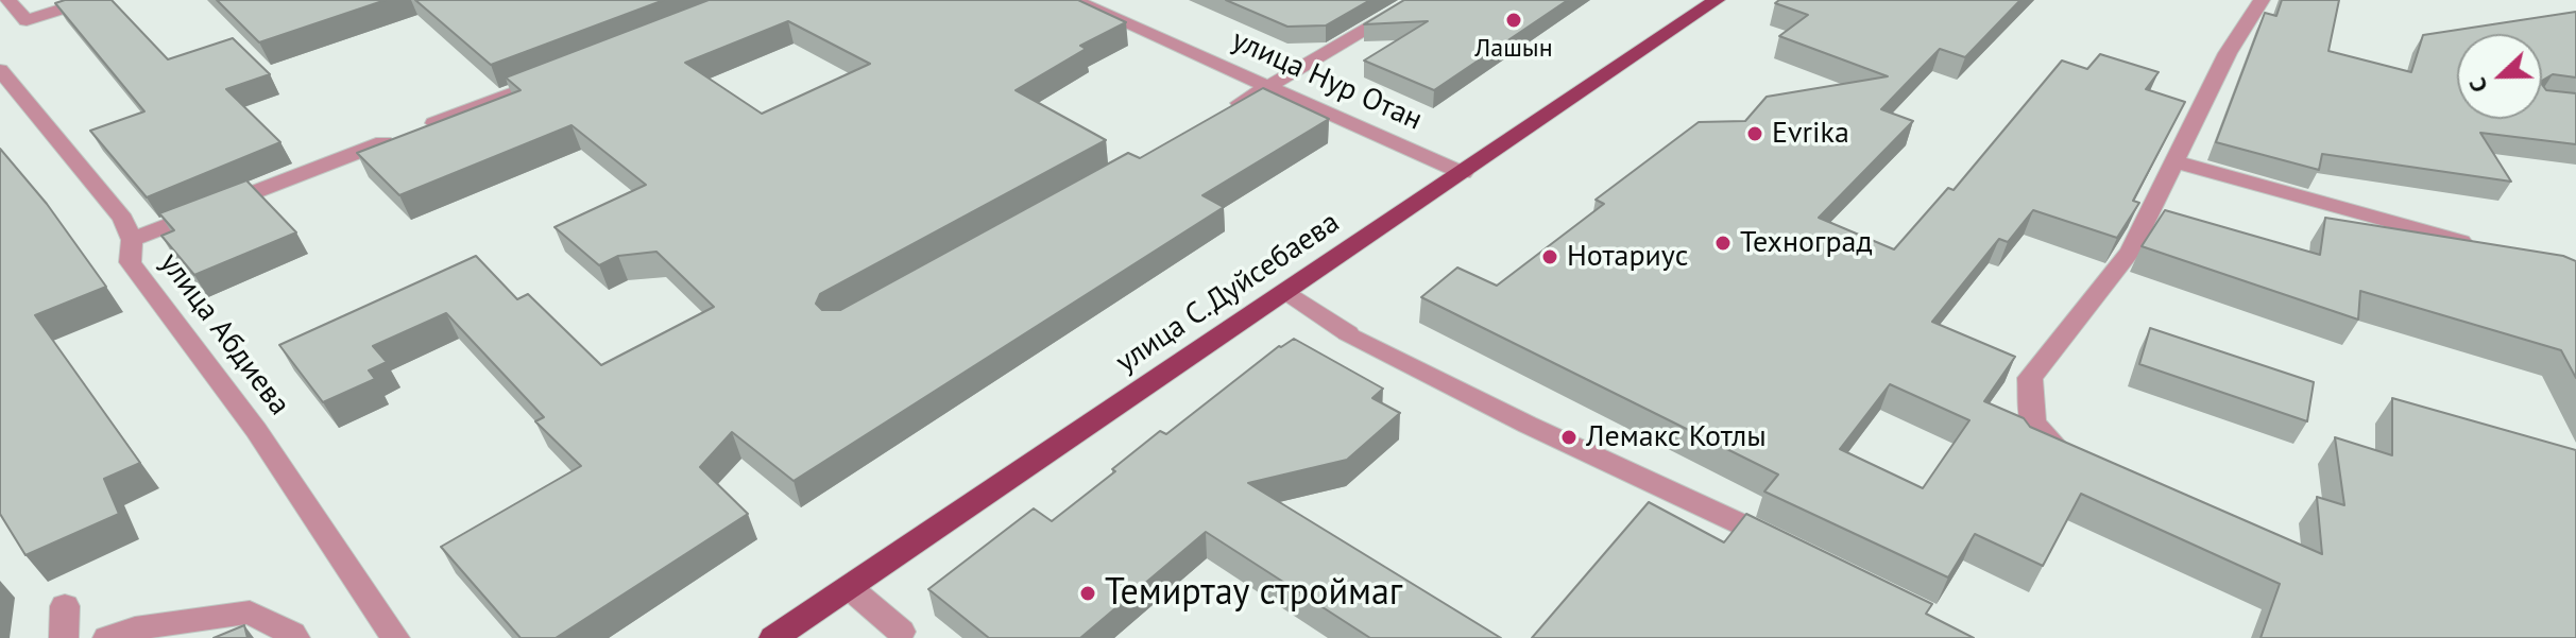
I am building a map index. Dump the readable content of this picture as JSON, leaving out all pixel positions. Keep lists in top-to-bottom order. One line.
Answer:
{"streets":{"main road":["улица С.Дуйсебаева"],"street":["улица Нур Отан","улица Абдиева"]},"crossings":[["улица Нур Отан","улица С.Дуйсебаева"]],"places":["Лашын","Evrika","Техноград","Нотариус","Лемакс Котлы","Темиртау строймаг"],"north":"left"}
